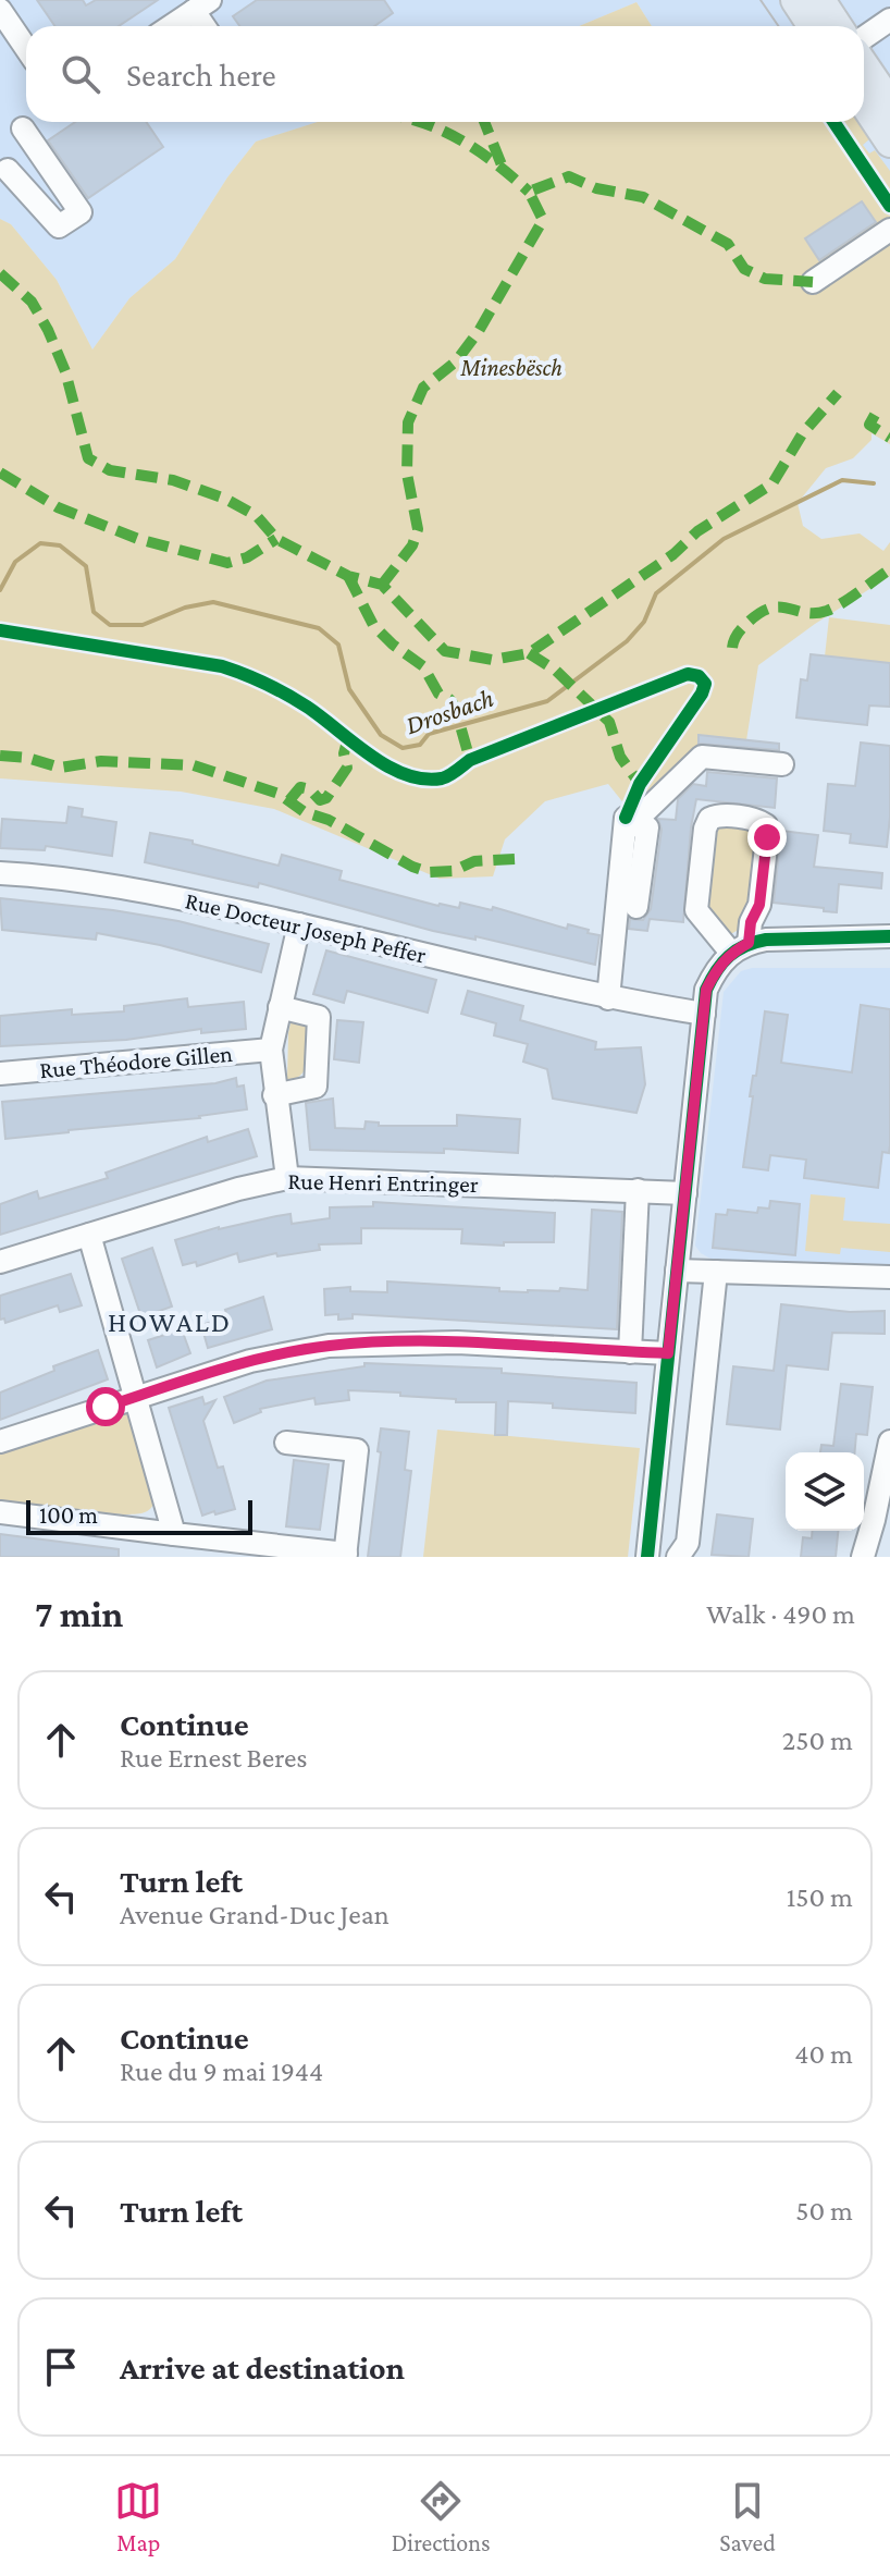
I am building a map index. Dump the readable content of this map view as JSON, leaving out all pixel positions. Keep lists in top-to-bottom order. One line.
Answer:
{"streets":{"street":["Rue Docteur Joseph Peffer","Rue Théodore Gillen","Rue Henri Entringer"]},"districts":["HOWALD"],"water":["Drosbach"],"parks":["Minesbësch"],"scale_bar":"100 m","page":{"search":"Search here","scale":"100 m","heading":["7 min","Walk · 490 m"],"list":[["Continue","Rue Ernest Beres","250 m"],["Turn left","Avenue Grand-Duc Jean","150 m"],["Continue","Rue du 9 mai 1944","40 m"],["Turn left","50 m"],"Arrive at destination"],"nav":["Map","Directions","Saved"]}}
